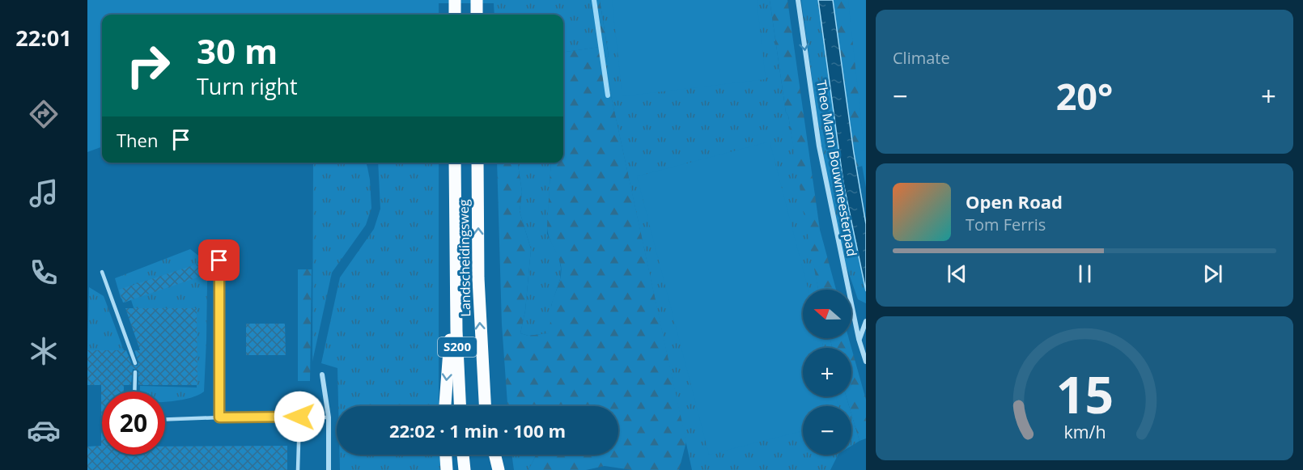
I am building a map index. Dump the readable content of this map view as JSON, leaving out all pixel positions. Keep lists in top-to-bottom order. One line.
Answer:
{"streets":{"main road":["Landscheidingsweg","S200"],"street":["Theo Mann Bouwmeesterpad"]},"one_way":["Theo Mann Bouwmeesterpad"],"north":"left","page":{"tabs":"22:01","tile":"Climate","turn":["30 m","Turn right"],"heat":["−","20°","+"],"then":"Then","song":["Open Road","Tom Ferris"],"map_buttons":["+","−"],"limit":"20","trip":"22:02 · 1 min · 100 m","gauge":["15","km/h"]}}
